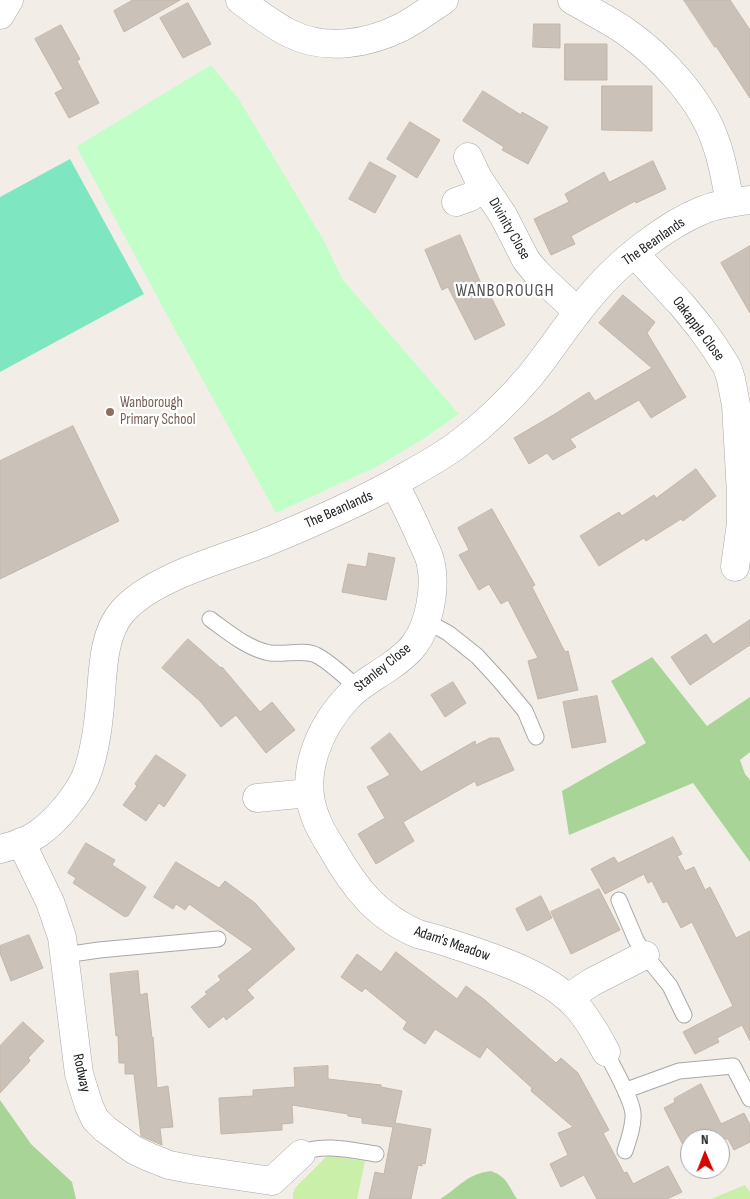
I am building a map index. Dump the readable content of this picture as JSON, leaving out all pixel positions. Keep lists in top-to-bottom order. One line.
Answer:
{"streets":{"street":["Divinity Close","The Beanlands","Oakapple Close","Stanley Close","Adam's Meadow","Rodway"]},"crossings":[["Divinity Close","The Beanlands"],["The Beanlands","Oakapple Close"],["The Beanlands","Stanley Close"],["The Beanlands","Rodway"],["Stanley Close","Adam's Meadow"]],"districts":["WANBOROUGH"],"places":["Wanborough Primary School"],"north":"top"}
